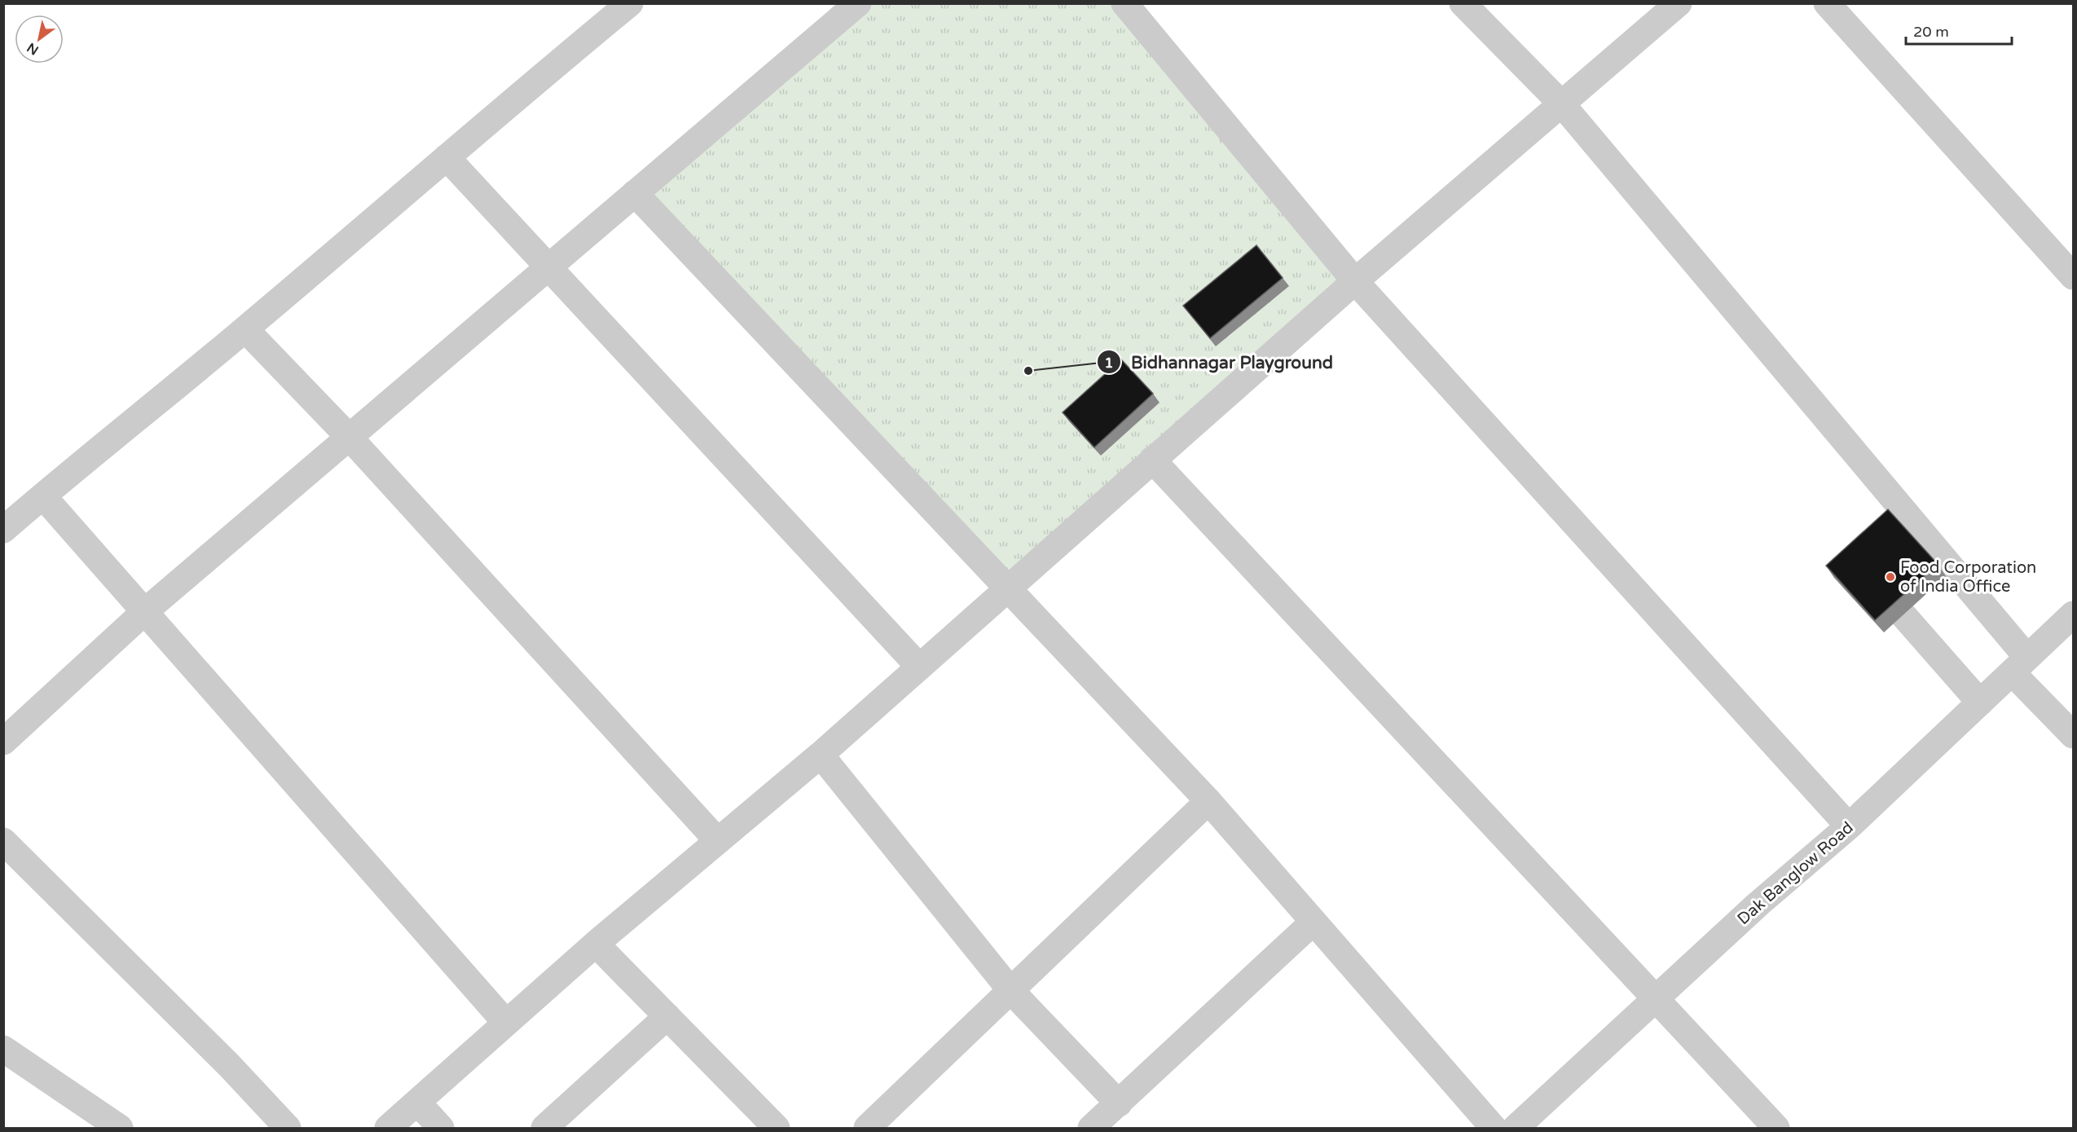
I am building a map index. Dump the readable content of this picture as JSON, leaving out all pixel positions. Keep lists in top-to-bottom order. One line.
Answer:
{"streets":{"street":["Dak Banglow Road"]},"places":["Bidhannagar Playground","Food Corporation of India Office"],"scale_bar":"20 m","north":"bottom left"}
